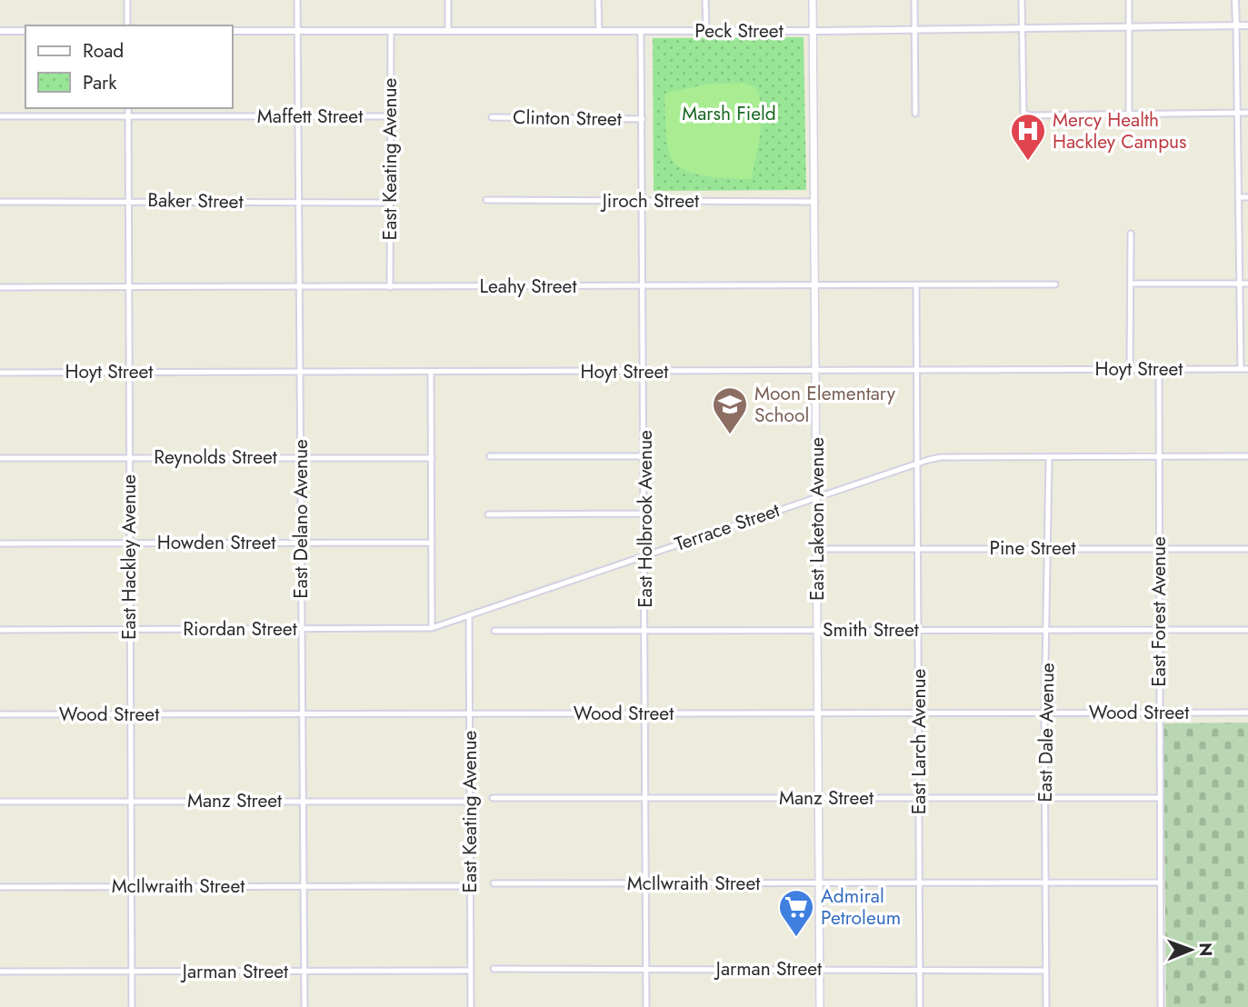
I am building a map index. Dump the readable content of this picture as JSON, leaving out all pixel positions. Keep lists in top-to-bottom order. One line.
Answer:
{"streets":{"main road":["East Laketon Avenue"],"street":["Peck Street","Maffett Street","Clinton Street","East Keating Avenue","Baker Street","Jiroch Street","Leahy Street","Hoyt Street","Reynolds Street","East Delano Avenue","East Holbrook Avenue","Terrace Street","Howden Street","Pine Street","East Hackley Avenue","East Forest Avenue","Riordan Street","Smith Street","Wood Street","East Dale Avenue","East Larch Avenue","Manz Street","McIlwraith Street","Jarman Street"]},"crossings":[["Peck Street","East Keating Avenue"],["Peck Street","East Delano Avenue"],["Peck Street","East Holbrook Avenue"],["Peck Street","East Laketon Avenue"],["Maffett Street","East Keating Avenue"],["Maffett Street","East Delano Avenue"],["Maffett Street","East Hackley Avenue"],["Clinton Street","East Holbrook Avenue"],["East Keating Avenue","Baker Street"],["East Keating Avenue","Leahy Street"],["East Keating Avenue","Riordan Street"],["East Keating Avenue","Wood Street"],["East Keating Avenue","Manz Street"],["East Keating Avenue","McIlwraith Street"],["East Keating Avenue","Jarman Street"],["Baker Street","East Delano Avenue"],["Baker Street","East Hackley Avenue"],["Jiroch Street","East Holbrook Avenue"],["Jiroch Street","East Laketon Avenue"],["Leahy Street","East Delano Avenue"],["Leahy Street","East Holbrook Avenue"],["Leahy Street","East Laketon Avenue"],["Leahy Street","East Hackley Avenue"],["Leahy Street","East Larch Avenue"],["Hoyt Street","East Delano Avenue"],["Hoyt Street","East Holbrook Avenue"],["Hoyt Street","East Laketon Avenue"],["Hoyt Street","East Hackley Avenue"],["Hoyt Street","East Forest Avenue"],["Hoyt Street","East Larch Avenue"],["Reynolds Street","East Delano Avenue"],["Reynolds Street","East Hackley Avenue"],["East Delano Avenue","Howden Street"],["East Delano Avenue","Riordan Street"],["East Delano Avenue","Wood Street"],["East Delano Avenue","Manz Street"],["East Delano Avenue","McIlwraith Street"],["East Delano Avenue","Jarman Street"],["East Holbrook Avenue","Terrace Street"],["East Holbrook Avenue","Smith Street"],["East Holbrook Avenue","Wood Street"],["East Holbrook Avenue","Manz Street"],["East Holbrook Avenue","McIlwraith Street"],["East Holbrook Avenue","Jarman Street"],["East Laketon Avenue","Terrace Street"],["East Laketon Avenue","Pine Street"],["East Laketon Avenue","Smith Street"],["East Laketon Avenue","Wood Street"],["East Laketon Avenue","Manz Street"],["East Laketon Avenue","McIlwraith Street"],["East Laketon Avenue","Jarman Street"],["Terrace Street","East Forest Avenue"],["Terrace Street","Riordan Street"],["Terrace Street","East Dale Avenue"],["Terrace Street","East Larch Avenue"],["Howden Street","East Hackley Avenue"],["Pine Street","East Forest Avenue"],["Pine Street","East Dale Avenue"],["Pine Street","East Larch Avenue"],["East Hackley Avenue","Riordan Street"],["East Hackley Avenue","Wood Street"],["East Hackley Avenue","Manz Street"],["East Hackley Avenue","McIlwraith Street"],["East Hackley Avenue","Jarman Street"],["East Forest Avenue","Smith Street"],["East Forest Avenue","Wood Street"],["East Forest Avenue","Manz Street"],["East Forest Avenue","McIlwraith Street"],["Smith Street","East Dale Avenue"],["Smith Street","East Larch Avenue"],["Wood Street","East Dale Avenue"],["Wood Street","East Larch Avenue"],["East Dale Avenue","Manz Street"],["East Dale Avenue","McIlwraith Street"],["East Dale Avenue","Jarman Street"],["East Larch Avenue","Manz Street"],["East Larch Avenue","McIlwraith Street"],["East Larch Avenue","Jarman Street"]],"parks":["Marsh Field"],"places":{"hospital":["Mercy Health Hackley Campus"],"school or university":["Moon Elementary School"],"supermarket":["Admiral Petroleum"]},"legend":["Road","Park"],"north":"right"}
